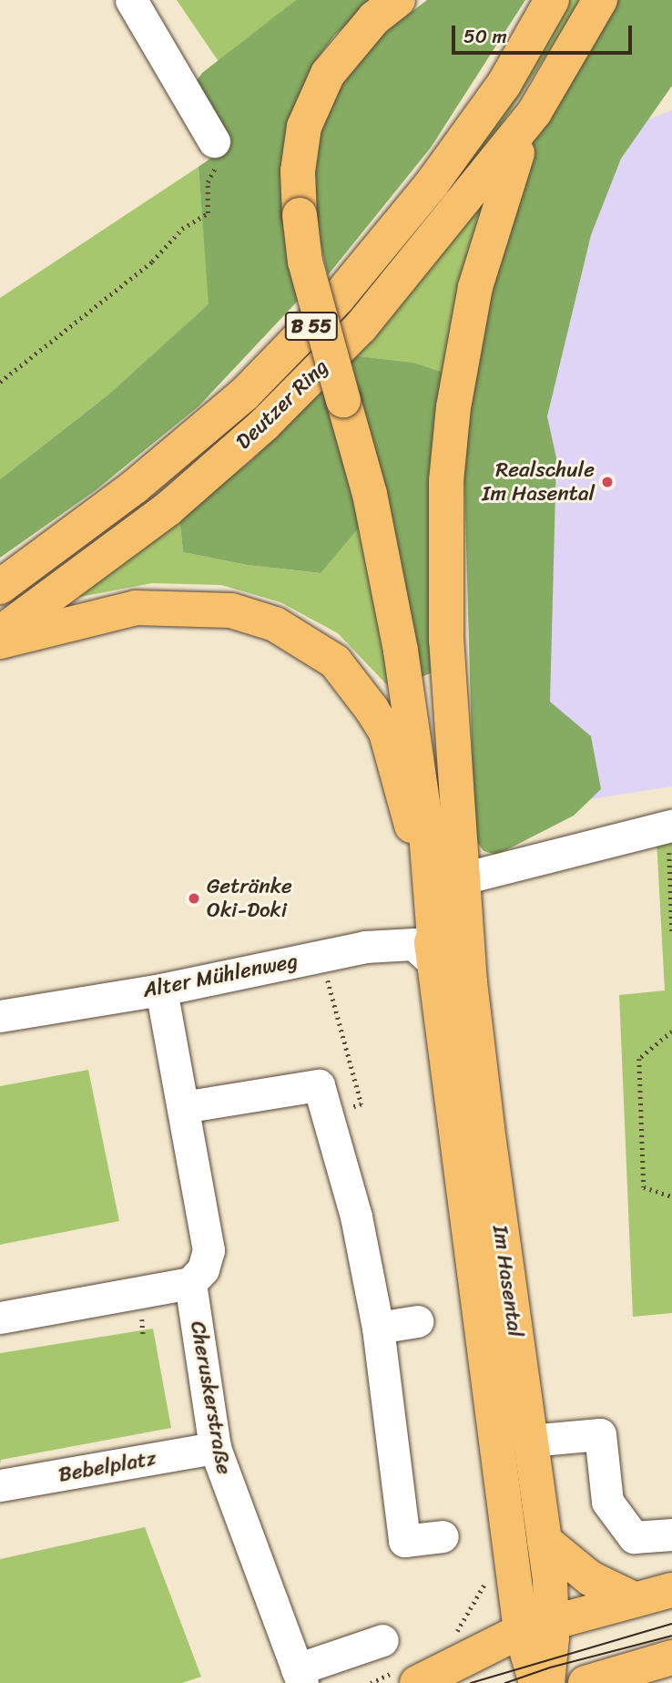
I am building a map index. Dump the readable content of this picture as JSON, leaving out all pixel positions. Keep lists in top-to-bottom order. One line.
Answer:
{"streets":{"main road":["B 55","Deutzer Ring","Im Hasental"],"street":["Alter Mühlenweg","Cheruskerstraße","Bebelplatz"]},"crossings":[["B 55","Deutzer Ring"],["B 55","Alter Mühlenweg"],["B 55","Im Hasental"],["Alter Mühlenweg","Im Hasental"],["Cheruskerstraße","Bebelplatz"]],"places":["Realschule Im Hasental","Getränke Oki-Doki"],"scale_bar":"50 m"}
